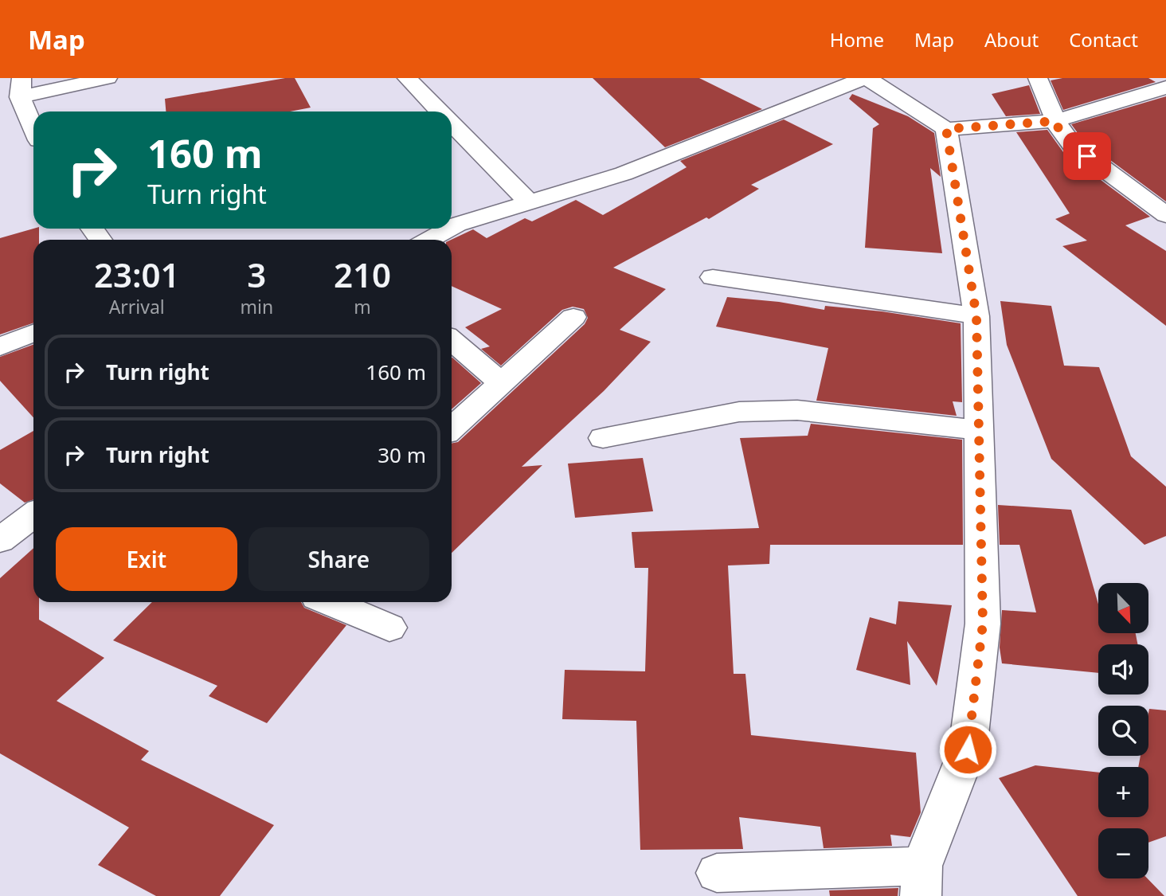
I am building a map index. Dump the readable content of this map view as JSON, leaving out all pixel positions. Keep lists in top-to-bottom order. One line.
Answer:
{"north":"bottom right","page":{"header":"Map","nav":["Home","Map","About","Contact"],"turn":["160 m","Turn right"],"eta":["23:01","Arrival","3","min","210","m"],"list":[{"name":"Turn right","value":"160 m"},{"name":"Turn right","value":"30 m"}],"buttons":["Exit","Share"],"map_buttons":["+","−"]}}
